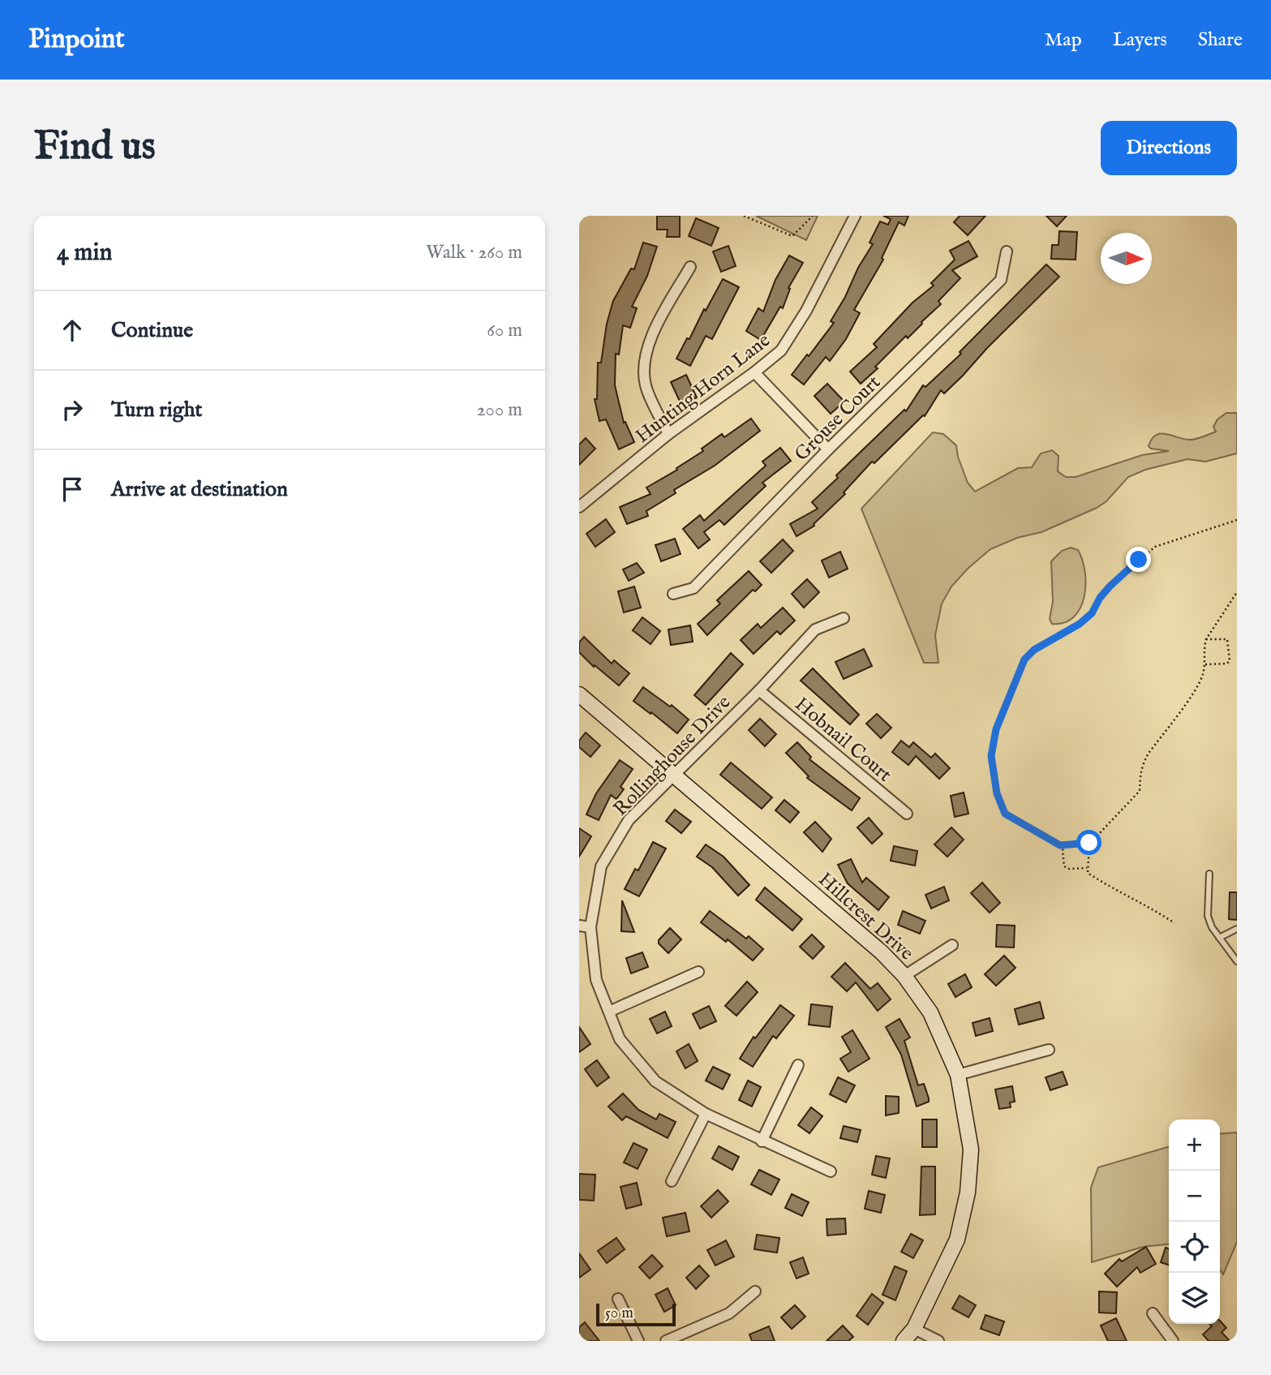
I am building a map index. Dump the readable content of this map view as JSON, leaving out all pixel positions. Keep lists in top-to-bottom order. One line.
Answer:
{"streets":{"street":["Hunting Horn Lane","Grouse Court","Hobnail Court","Rollinghouse Drive","Hillcrest Drive"]},"crossings":[["Hobnail Court","Rollinghouse Drive"],["Rollinghouse Drive","Hillcrest Drive"]],"scale_bar":"50 m","north":"right","page":{"header":"Pinpoint","nav":["Map","Layers","Share"],"buttons":"Directions","title":"Find us","heading":["4 min","Walk · 260 m"],"list":[["Continue","60 m"],["Turn right","200 m"],"Arrive at destination"],"map_buttons":["+","−"],"scale":"50 m"}}
